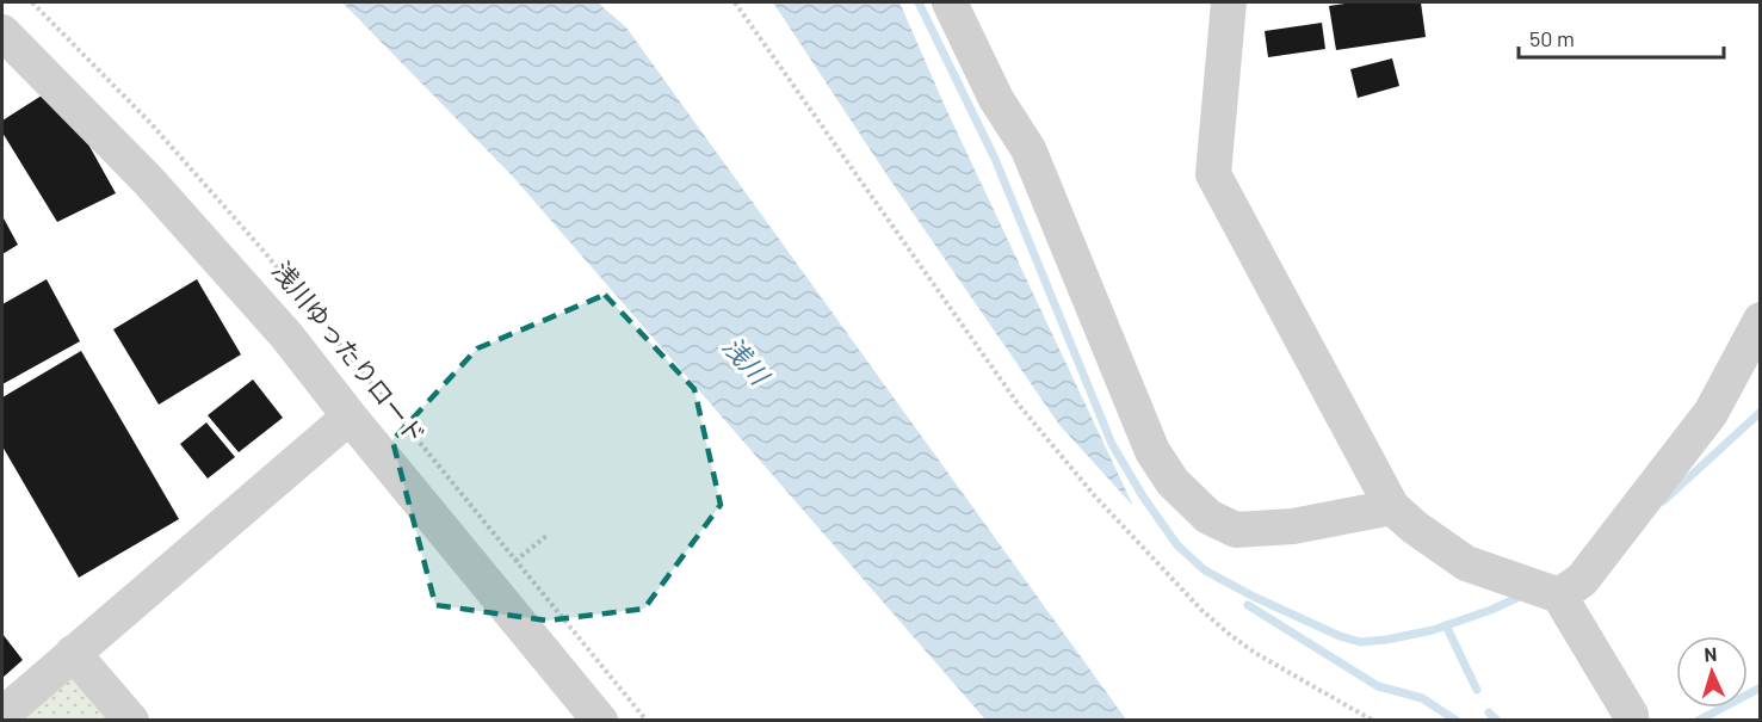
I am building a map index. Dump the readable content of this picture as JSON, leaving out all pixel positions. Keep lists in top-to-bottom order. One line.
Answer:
{"streets":{"path":["浅川ゆったりロード"]},"water":["浅川"],"scale_bar":"50 m","north":"top"}
